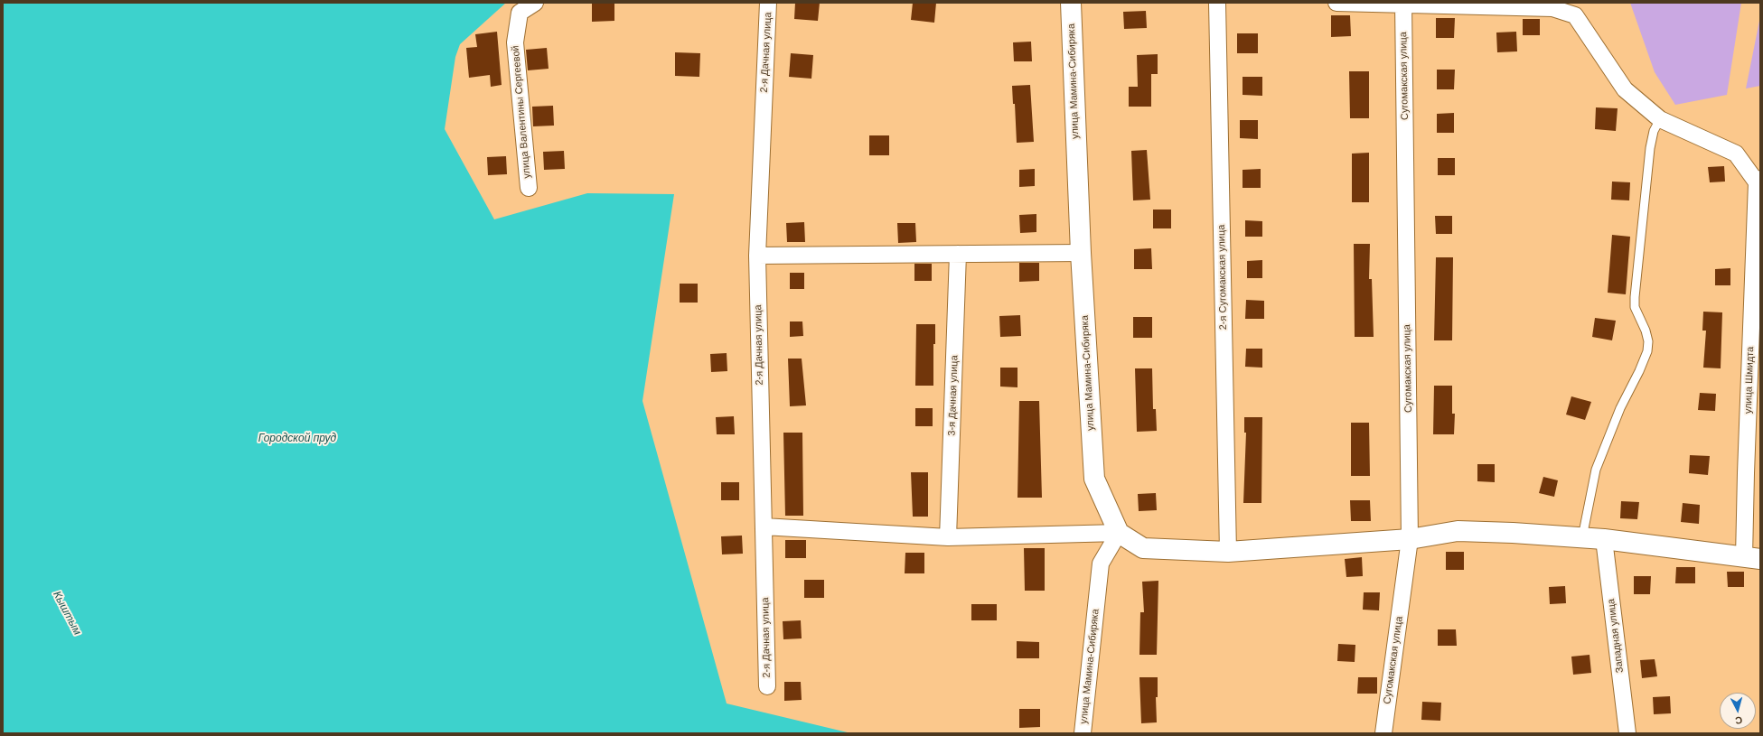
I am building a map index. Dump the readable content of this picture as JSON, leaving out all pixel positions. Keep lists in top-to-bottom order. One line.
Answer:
{"streets":{"main road":["улица Мамина-Сибиряка"],"street":["2-я Дачная улица","Сугомакская улица","улица Валентины Сергеевой","2-я Сугомакская улица","улица Шмидта","3-я Дачная улица","Западная улица"]},"water":["Городской пруд","Кыштым"],"north":"bottom"}
